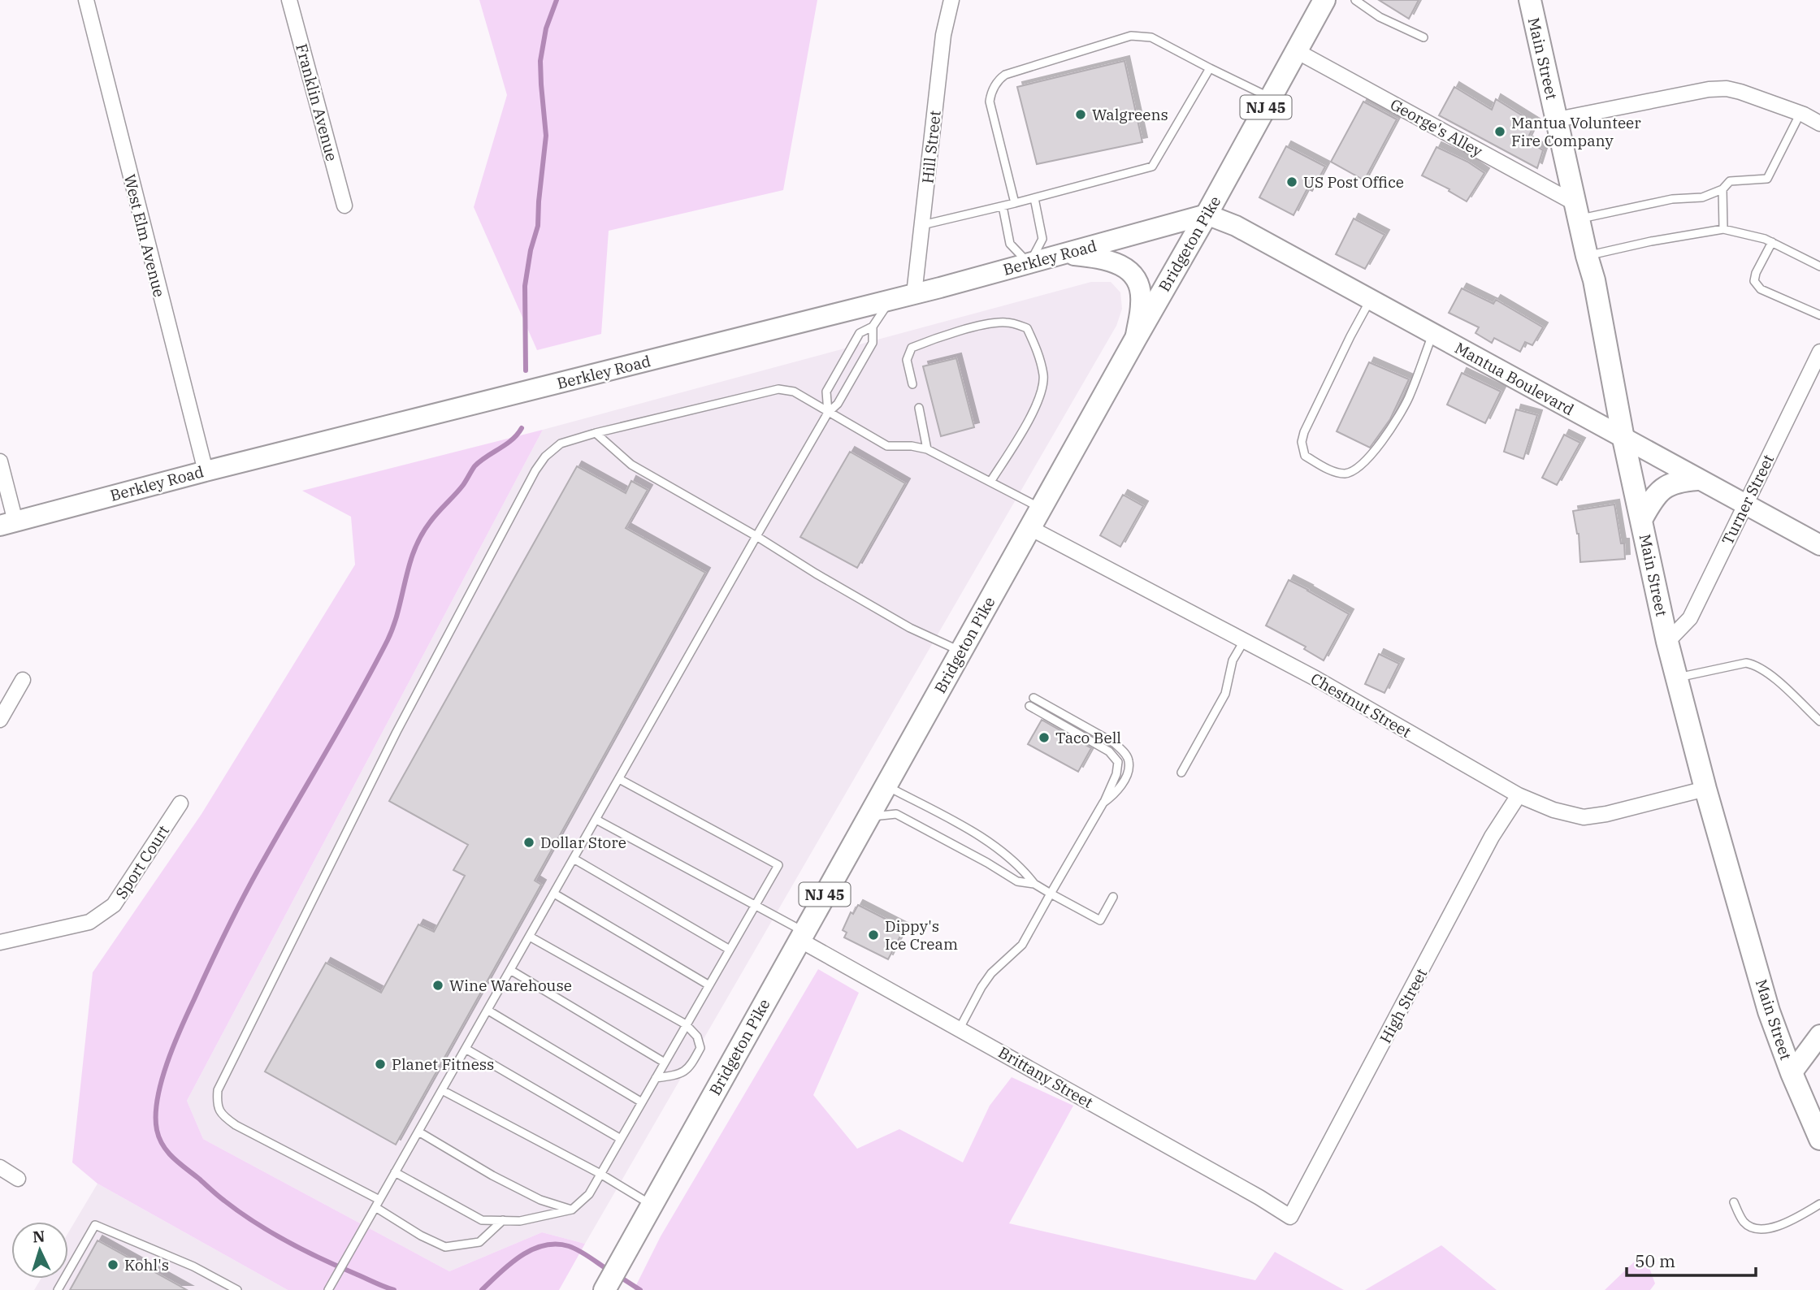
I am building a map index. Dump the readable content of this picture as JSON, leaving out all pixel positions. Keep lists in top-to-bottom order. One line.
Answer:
{"streets":{"main road":["Main Street","NJ 45","Bridgeton Pike"],"street":["Franklin Avenue","George's Alley","Hill Street","West Elm Avenue","Berkley Road","Mantua Boulevard","Turner Street","Chestnut Street","Sport Court","High Street","Brittany Street"]},"crossings":[["Main Street","George's Alley"],["Main Street","Mantua Boulevard"],["Main Street","Turner Street"],["Main Street","Chestnut Street"],["George's Alley","Bridgeton Pike"],["Hill Street","Berkley Road"],["West Elm Avenue","Berkley Road"],["Bridgeton Pike","Berkley Road"],["Bridgeton Pike","Mantua Boulevard"],["Bridgeton Pike","Chestnut Street"],["Bridgeton Pike","Brittany Street"],["Berkley Road","Mantua Boulevard"],["Mantua Boulevard","Turner Street"],["Chestnut Street","High Street"],["High Street","Brittany Street"]],"places":["Walgreens","Mantua Volunteer Fire Company","US Post Office","Taco Bell","Dollar Store","Dippy's Ice Cream","Wine Warehouse","Planet Fitness","Kohl's"],"scale_bar":"50 m","north":"top"}
